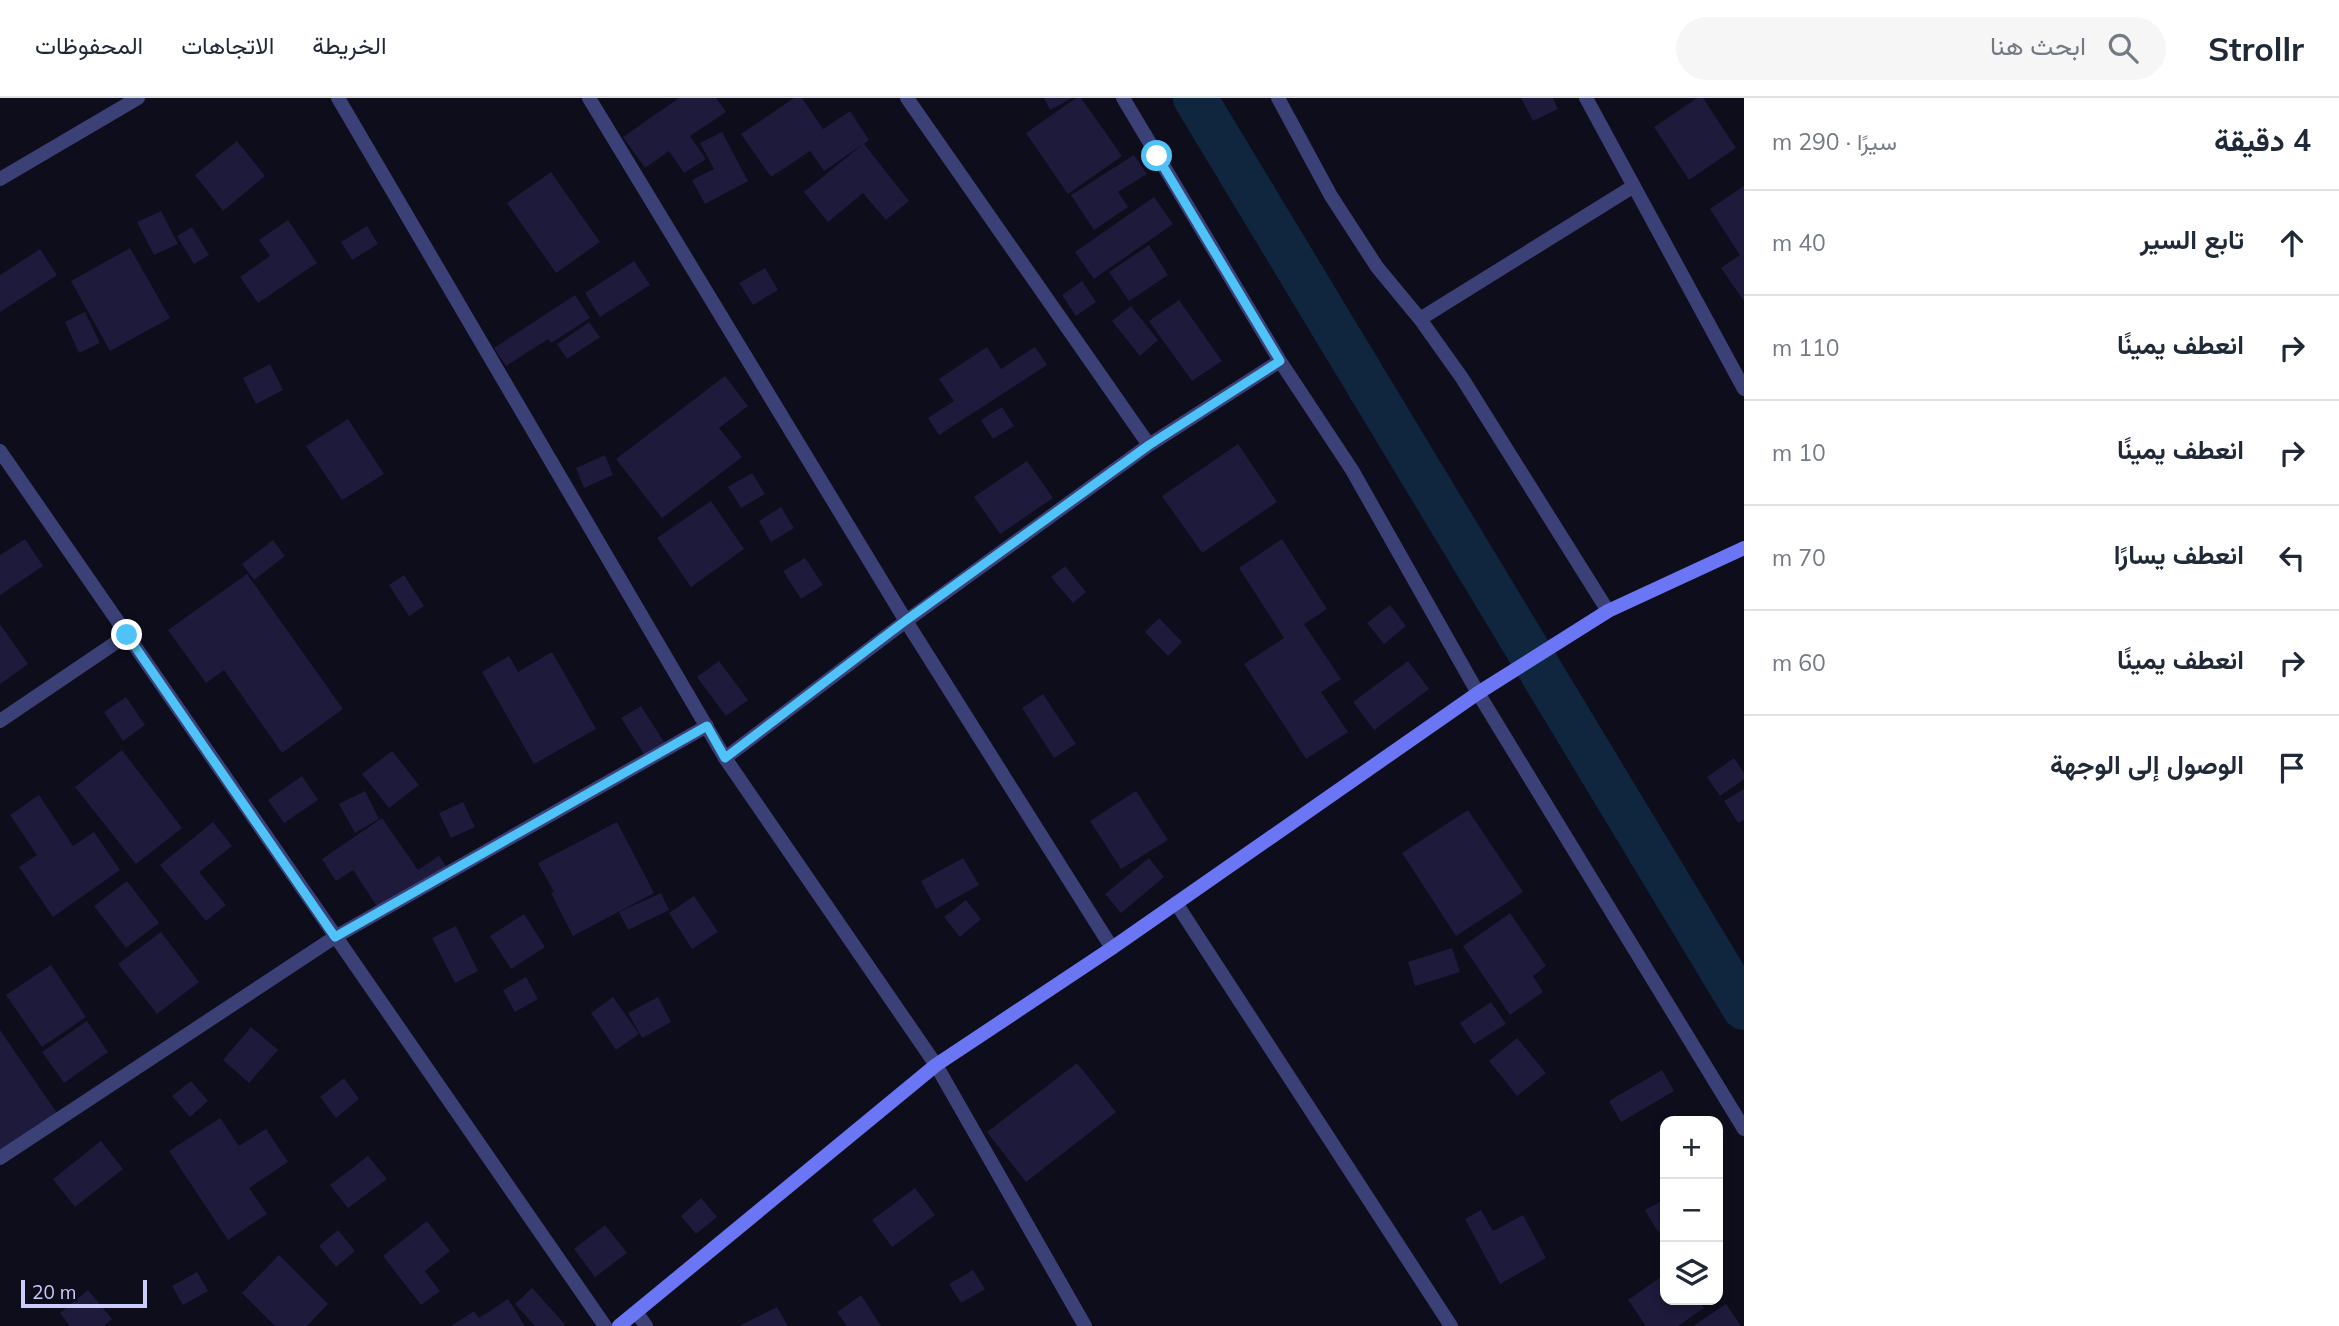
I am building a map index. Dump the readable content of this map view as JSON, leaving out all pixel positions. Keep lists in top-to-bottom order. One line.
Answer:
{"scale_bar":"20 m","page":{"header":"Strollr","search":"ابحث هنا","nav":["الخريطة","الاتجاهات","المحفوظات"],"heading":["4 دقيقة","سيرًا · 290 m"],"list":[["تابع السير","40 m"],["انعطف يمينًا","110 m"],["انعطف يمينًا","10 m"],["انعطف يسارًا","70 m"],["انعطف يمينًا","60 m"],"الوصول إلى الوجهة"],"map_buttons":["+","−"],"scale":"20 m"}}
